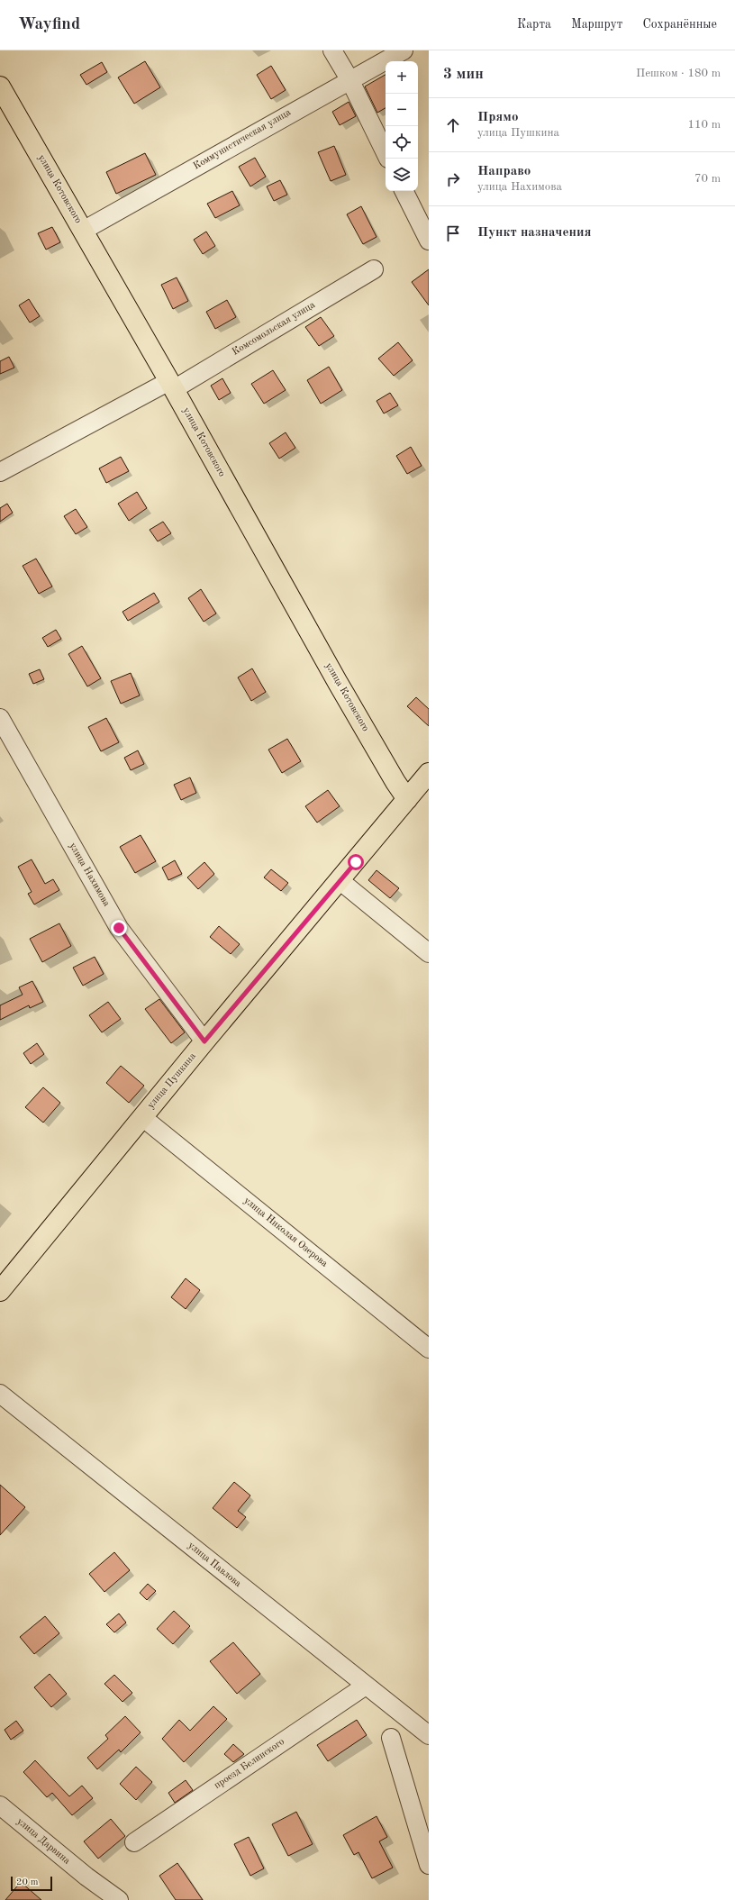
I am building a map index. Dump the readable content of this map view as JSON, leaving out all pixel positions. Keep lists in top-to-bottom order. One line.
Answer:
{"streets":{"main road":["улица Котовского","улица Пушкина"],"street":["Коммунистическая улица","Комсомольская улица","улица Нахимова","улица Николая Озерова","улица Павлова","проезд Белинского","улица Дарвина"]},"crossings":[["Коммунистическая улица","улица Котовского"],["улица Котовского","Комсомольская улица"],["улица Котовского","улица Пушкина"],["улица Нахимова","улица Пушкина"],["улица Пушкина","улица Николая Озерова"],["улица Павлова","проезд Белинского"]],"scale_bar":"20 m","page":{"header":"Wayfind","nav":["Карта","Маршрут","Сохранённые"],"heading":["3 мин","Пешком · 180 m"],"map_buttons":["+","−"],"list":[["Прямо","улица Пушкина","110 m"],["Направо","улица Нахимова","70 m"],"Пункт назначения"],"scale":"20 m"}}
